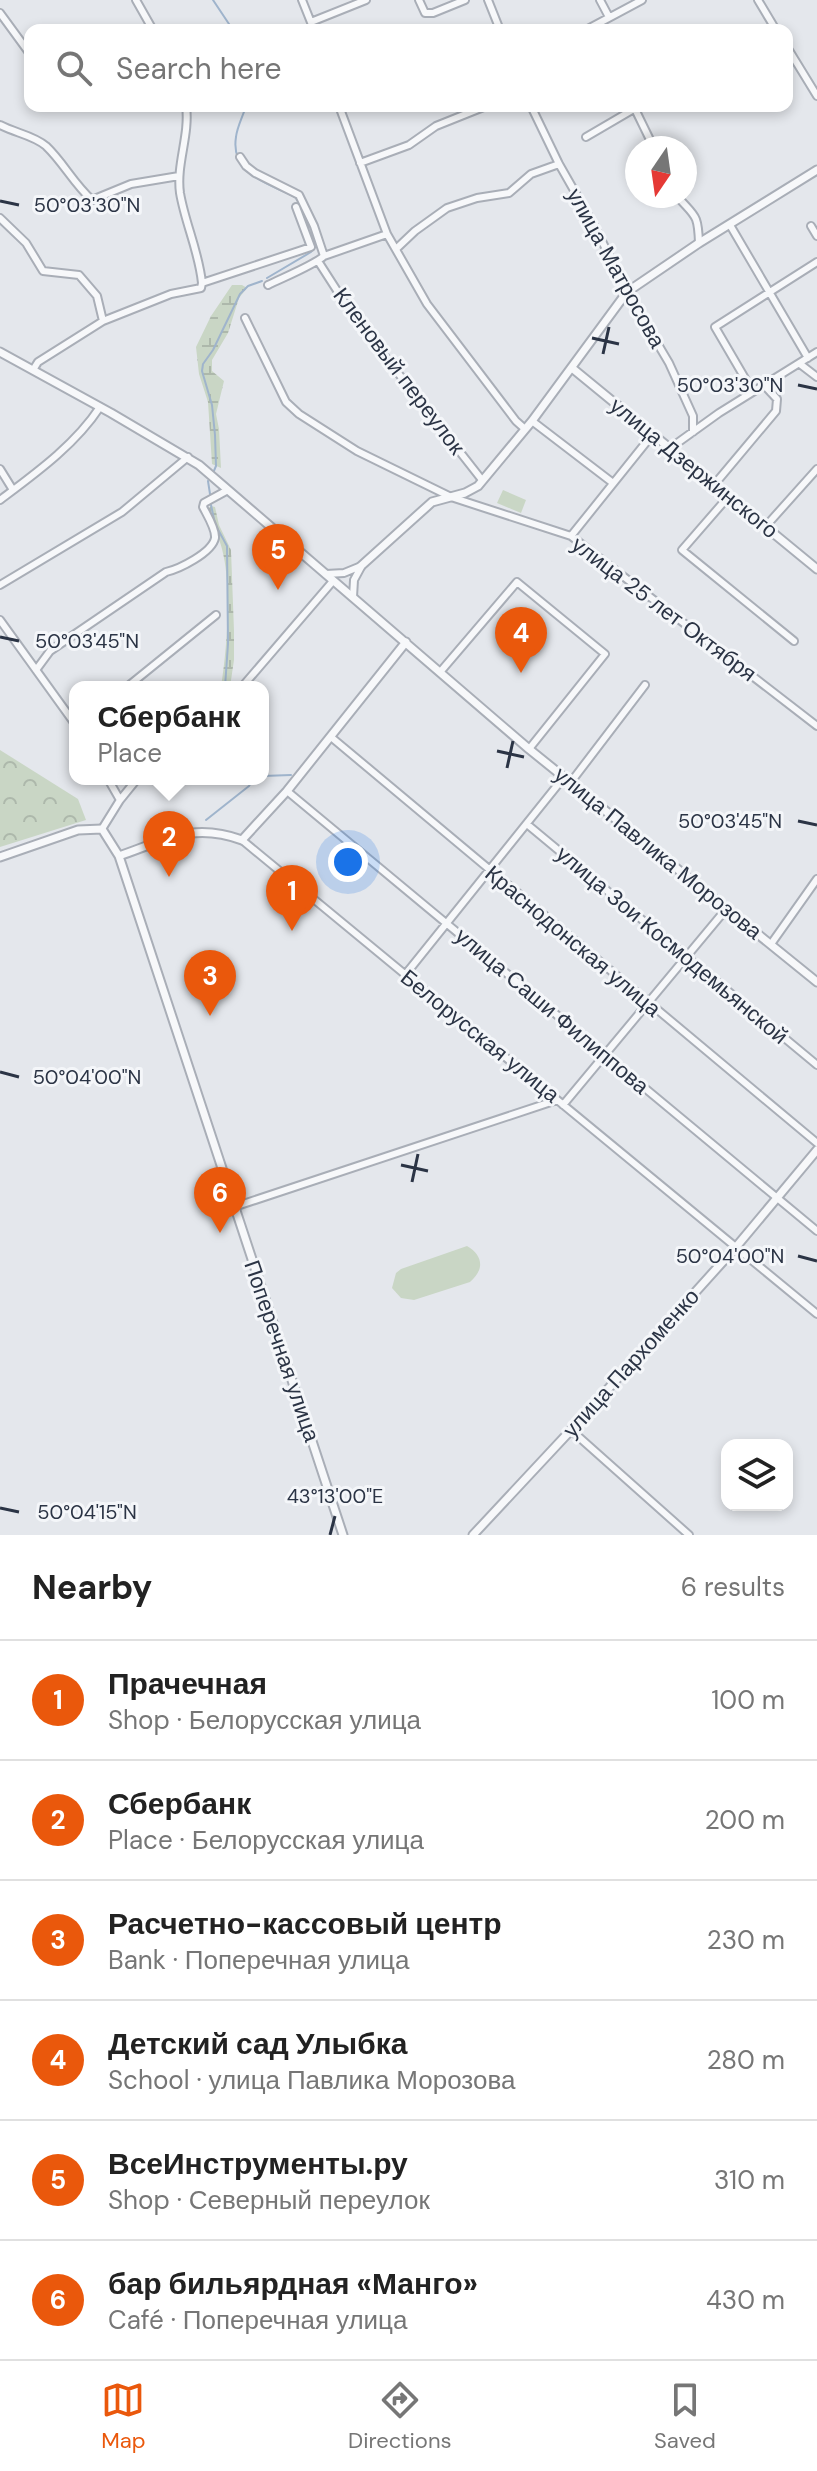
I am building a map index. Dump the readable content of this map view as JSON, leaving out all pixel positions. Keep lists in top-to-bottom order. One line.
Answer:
{"streets":{"street":["улица Матросова","Кленовый переулок","улица Дзержинского","улица 25 лет Октября","улица Павлика Морозова","Краснодонская улица","улица Зои Космодемьянской","улица Саши Филиппова","Белорусская улица","Поперечная улица","улица Пархоменко"]},"crossings":[["улица Саши Филиппова","улица Пархоменко"],["Белорусская улица","Поперечная улица"],["Белорусская улица","улица Пархоменко"]],"north":"bottom","page":{"search":"Search here","pins":["5","4","2","1","3","6"],"popup":["Сбербанк","Place"],"heading":["Nearby","6 results"],"list":[{"mark":"1","name":"Прачечная","note":"Shop · Белорусская улица","value":"100 m"},{"mark":"2","name":"Сбербанк","note":"Place · Белорусская улица","value":"200 m"},{"mark":"3","name":"Расчетно-кассовый центр","note":"Bank · Поперечная улица","value":"230 m"},{"mark":"4","name":"Детский сад Улыбка","note":"School · улица Павлика Морозова","value":"280 m"},{"mark":"5","name":"ВсеИнструменты.ру","note":"Shop · Северный переулок","value":"310 m"},{"mark":"6","name":"бар бильярдная «Манго»","note":"Café · Поперечная улица","value":"430 m"}],"nav":["Map","Directions","Saved"]},"coordinates":["50°03'30\"N","50°03'45\"N","50°04'00\"N","43°13'00\"E","50°04'15\"N"]}
